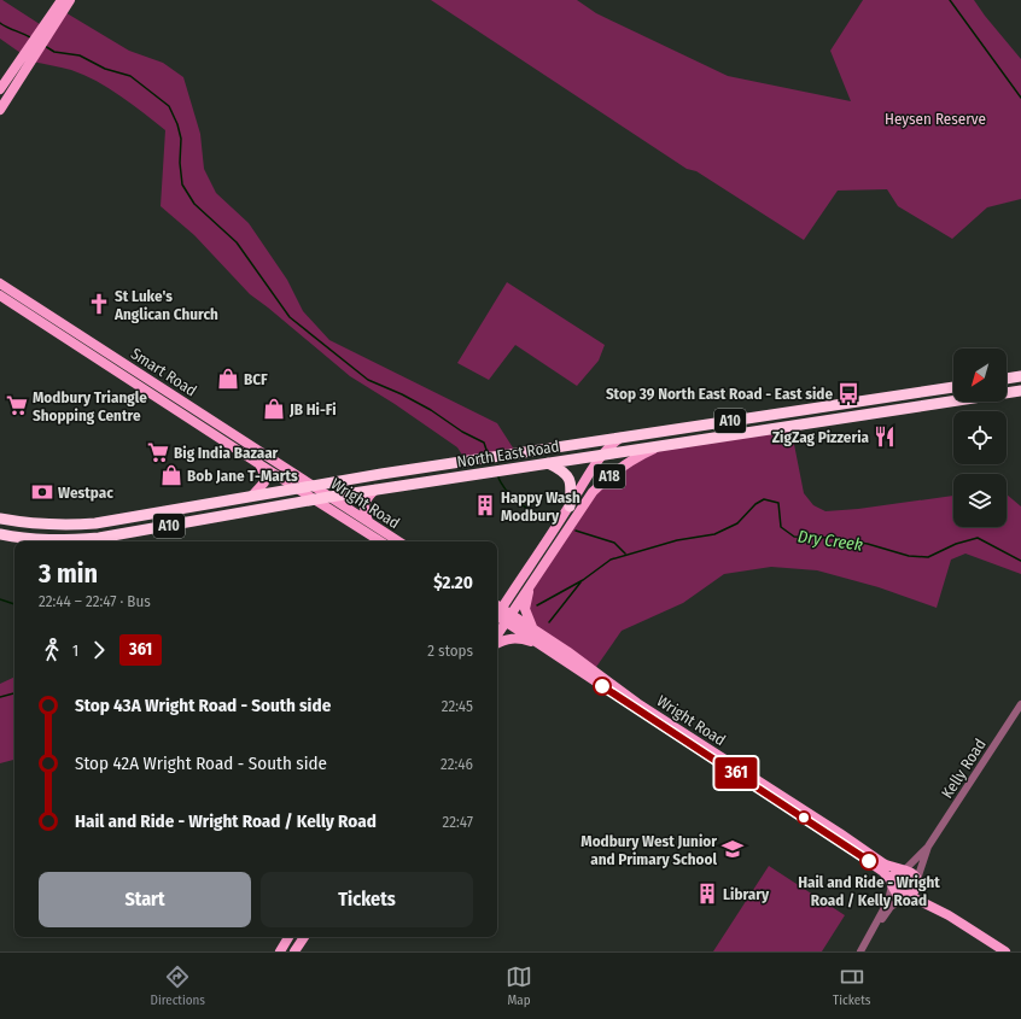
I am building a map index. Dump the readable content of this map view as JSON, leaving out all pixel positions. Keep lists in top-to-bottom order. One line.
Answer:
{"streets":{"highway":["A10","North East Road"],"main road":["Smart Road","A18","Wright Road"],"street":["Kelly Road"]},"crossings":[["Smart Road","North East Road"],["Smart Road","Wright Road"],["North East Road","A18"],["North East Road","Wright Road"],["A18","Wright Road"],["Wright Road","Kelly Road"]],"water":["Dry Creek"],"parks":["Heysen Reserve"],"places":{"church":["St Luke's Anglican Church"],"shop":["BCF","JB Hi-Fi","Bob Jane T-Marts"],"bus stop":["Stop 39 North East Road - East side"],"supermarket":["Modbury Triangle Shopping Centre","Big India Bazaar"],"restaurant":["ZigZag Pizzeria"],"bank":["Westpac"],"building":["Happy Wash Modbury","Library"],"school or university":["Modbury West Junior and Primary School"],"other":["Hail and Ride - Wright Road / Kelly Road"]},"lines":["bus line 361"],"north":"bottom left","page":{"on_map":"361","heading":["3 min","22:44 – 22:47 · Bus","$2.20"],"legs":["1","361","2 stops"],"list":[{"name":"Stop 43A Wright Road - South side","value":"22:45"},{"name":"Stop 42A Wright Road - South side","value":"22:46"},{"name":"Hail and Ride - Wright Road / Kelly Road","value":"22:47"}],"buttons":["Start","Tickets"],"tabs":["Directions","Map","Tickets"]}}
